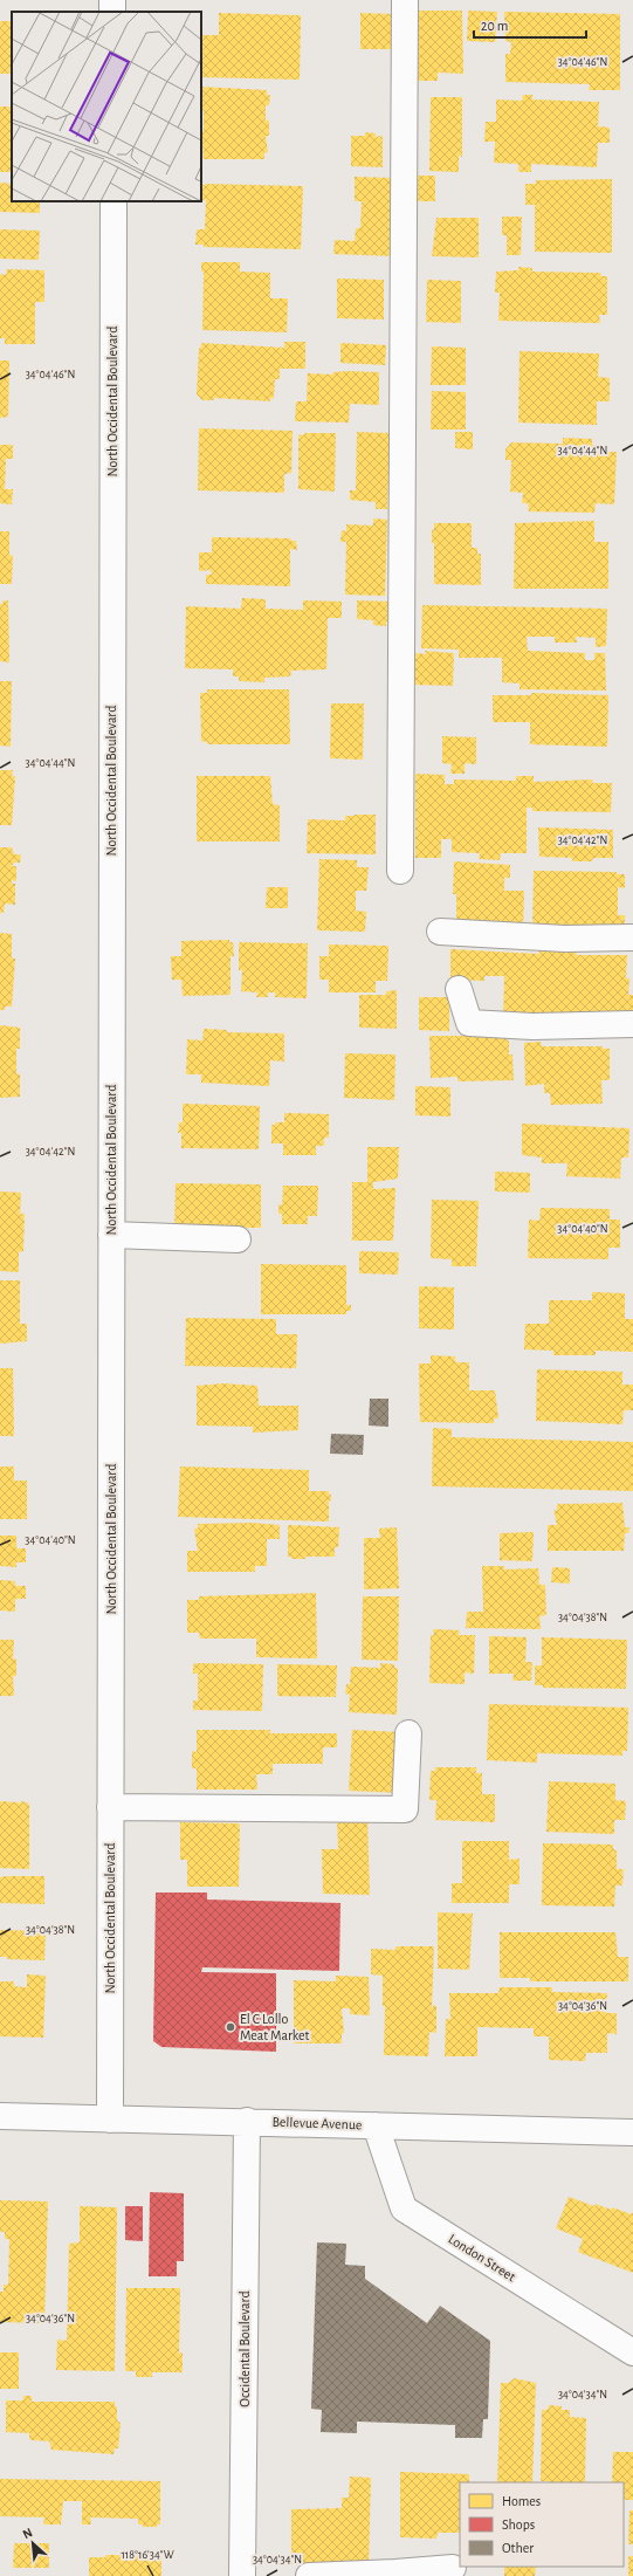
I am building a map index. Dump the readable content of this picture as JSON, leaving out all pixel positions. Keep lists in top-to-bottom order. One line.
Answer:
{"streets":{"street":["North Occidental Boulevard","Bellevue Avenue","London Street","Occidental Boulevard"]},"crossings":[["North Occidental Boulevard","Bellevue Avenue"],["Bellevue Avenue","London Street"],["Bellevue Avenue","Occidental Boulevard"]],"places":["El C Lollo Meat Market"],"legend":["Homes","Shops","Other"],"scale_bar":"20 m","north":"top left","coordinates":["34°04'46\"N","34°04'44\"N","34°04'42\"N","34°04'40\"N","34°04'38\"N","34°04'36\"N","34°04'34\"N","118°16'34\"W"]}
